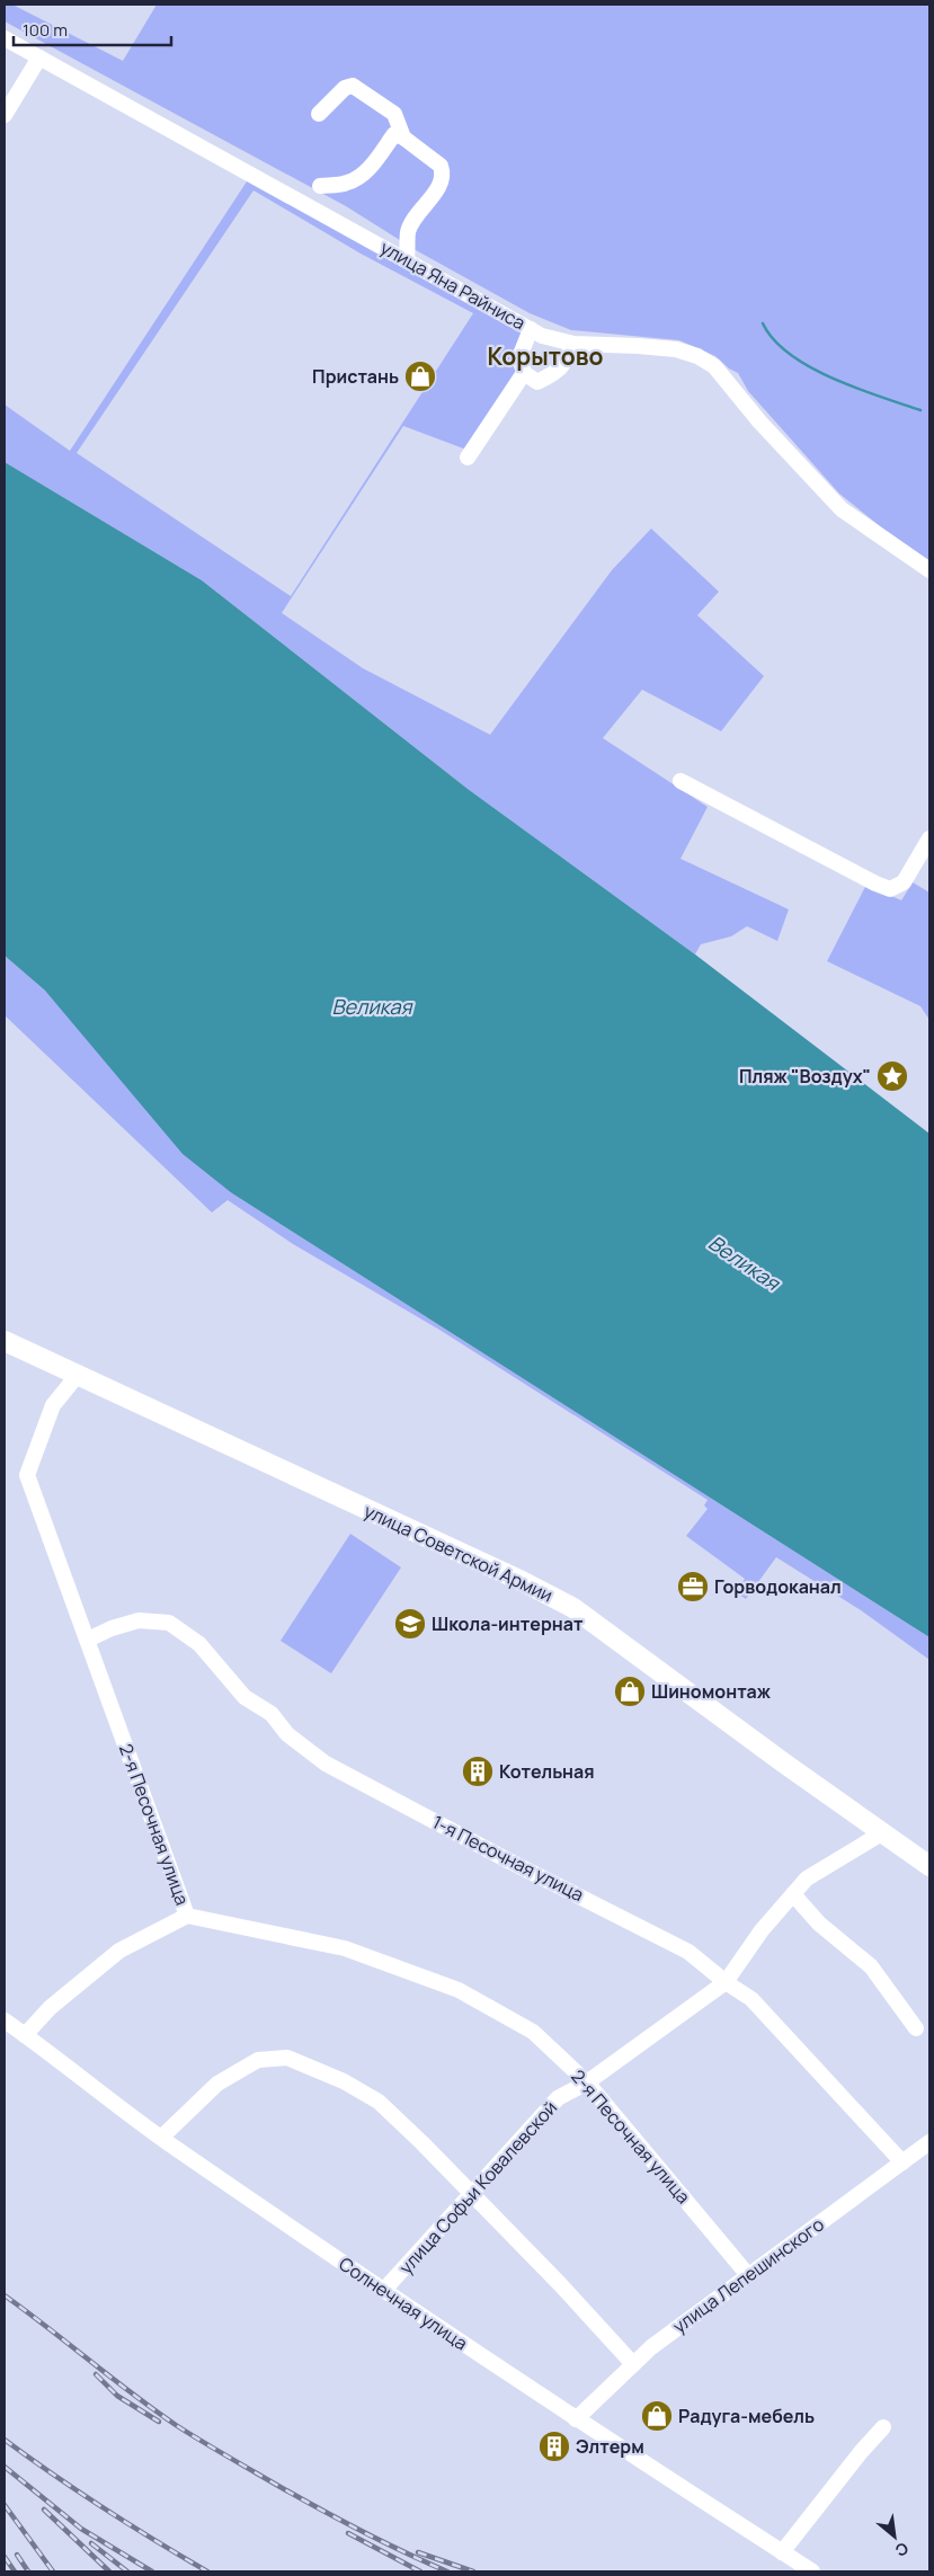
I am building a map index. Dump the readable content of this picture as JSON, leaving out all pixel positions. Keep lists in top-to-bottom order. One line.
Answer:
{"streets":{"main road":["улица Советской Армии"],"street":["улица Яна Райниса","2-я Песочная улица","1-я Песочная улица","улица Софьи Ковалевской","улица Лепешинского","Солнечная улица"]},"crossings":[["улица Советской Армии","2-я Песочная улица"],["улица Советской Армии","улица Софьи Ковалевской"],["2-я Песочная улица","1-я Песочная улица"],["2-я Песочная улица","улица Софьи Ковалевской"],["2-я Песочная улица","улица Лепешинского"],["1-я Песочная улица","улица Софьи Ковалевской"],["1-я Песочная улица","улица Лепешинского"],["улица Софьи Ковалевской","Солнечная улица"],["улица Лепешинского","Солнечная улица"]],"districts":["Корытово"],"water":["Великая"],"places":{"shop":["Пристань","Шиномонтаж","Радуга-мебель"],"place":["Пляж \"Воздух\""],"office":["Горводоканал"],"school or university":["Школа-интернат"],"building":["Котельная","Элтерм"]},"scale_bar":"100 m","north":"bottom right"}
